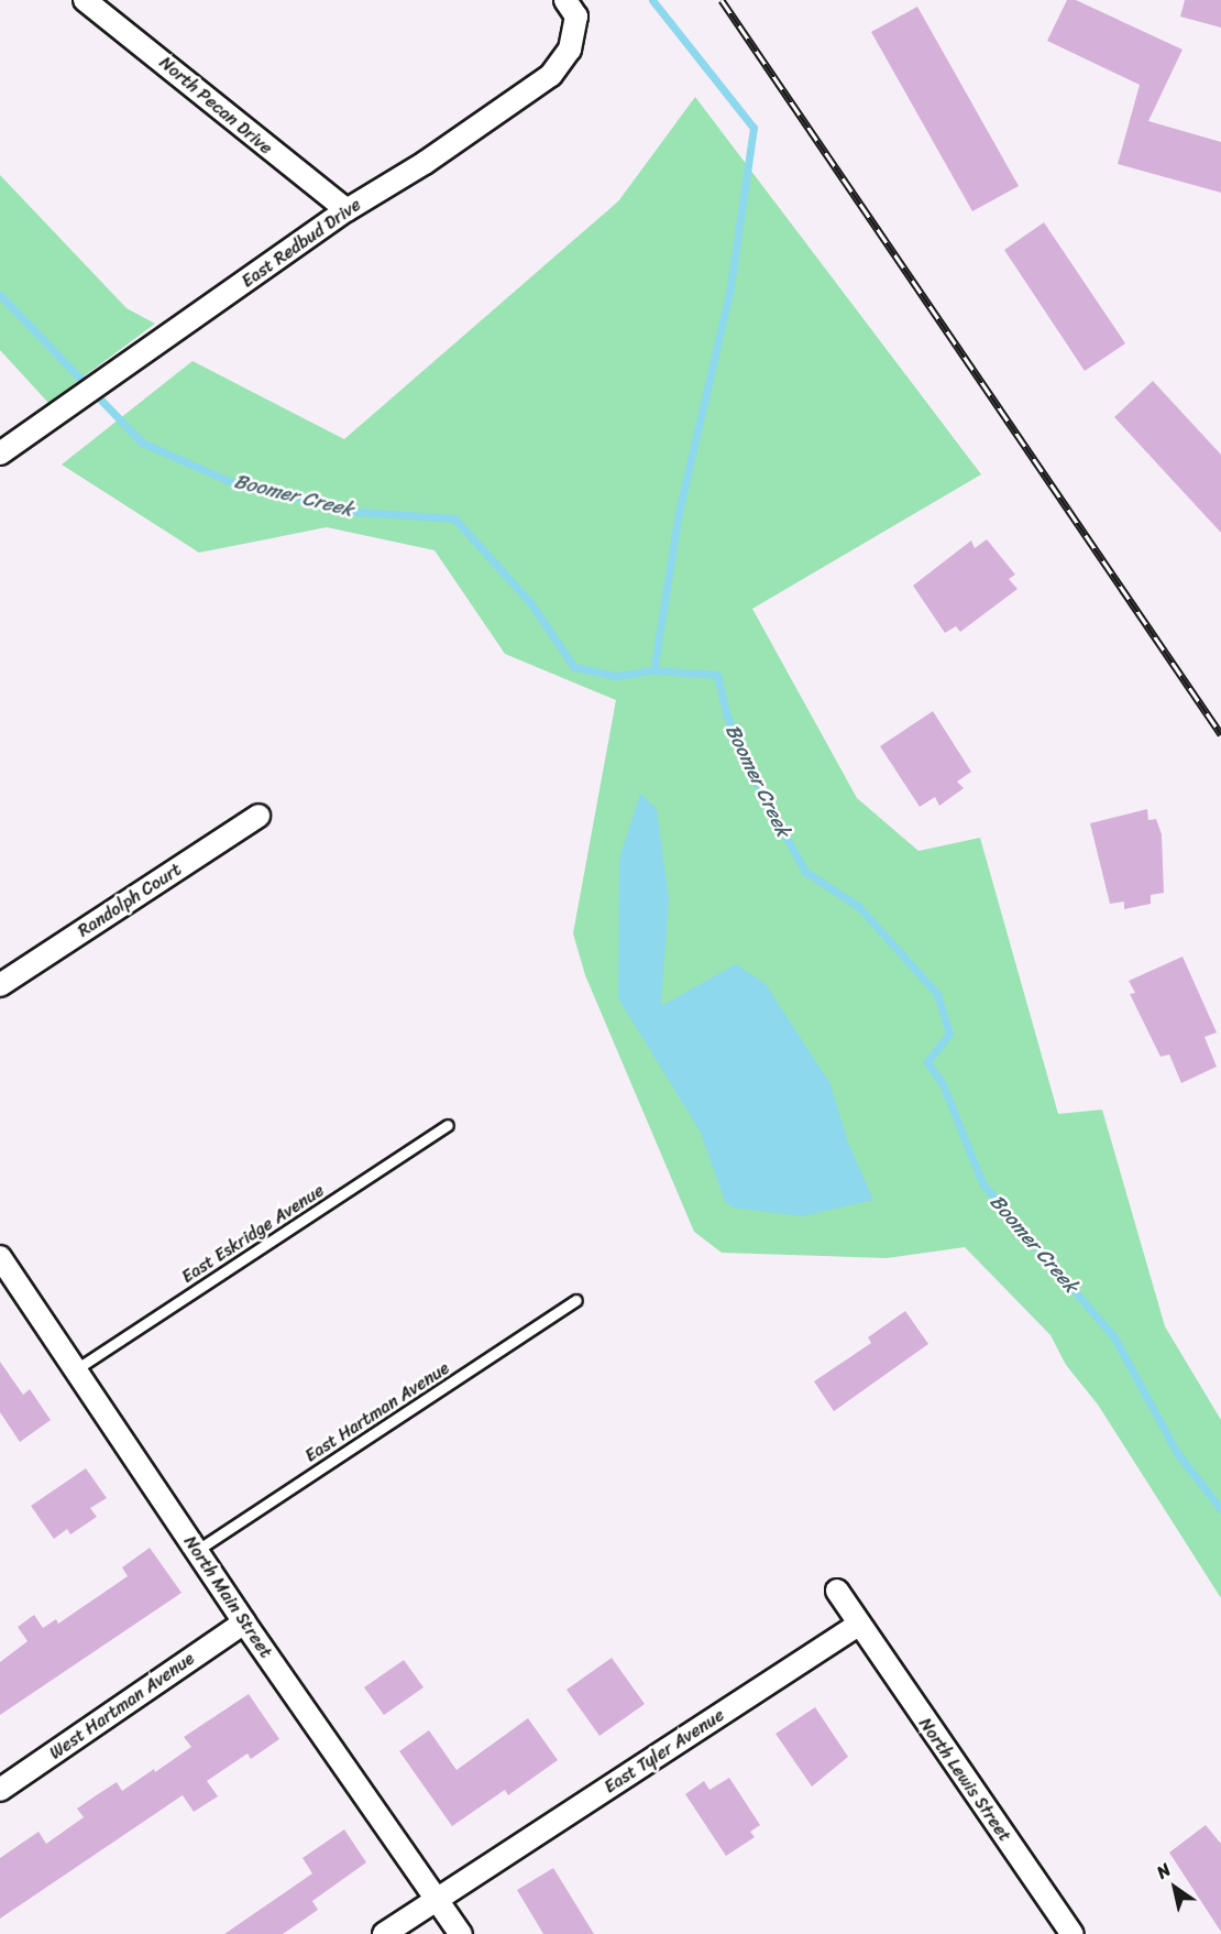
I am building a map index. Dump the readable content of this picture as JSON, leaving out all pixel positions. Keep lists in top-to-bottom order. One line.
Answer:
{"streets":{"street":["North Pecan Drive","East Redbud Drive","Randolph Court","North Main Street","West Hartman Avenue","East Tyler Avenue","North Lewis Street"],"lane":["East Eskridge Avenue","East Hartman Avenue"]},"crossings":[["North Pecan Drive","East Redbud Drive"],["East Eskridge Avenue","North Main Street"],["East Hartman Avenue","North Main Street"],["North Main Street","West Hartman Avenue"],["North Main Street","East Tyler Avenue"],["East Tyler Avenue","North Lewis Street"]],"water":["Boomer Creek"],"north":"top left"}
